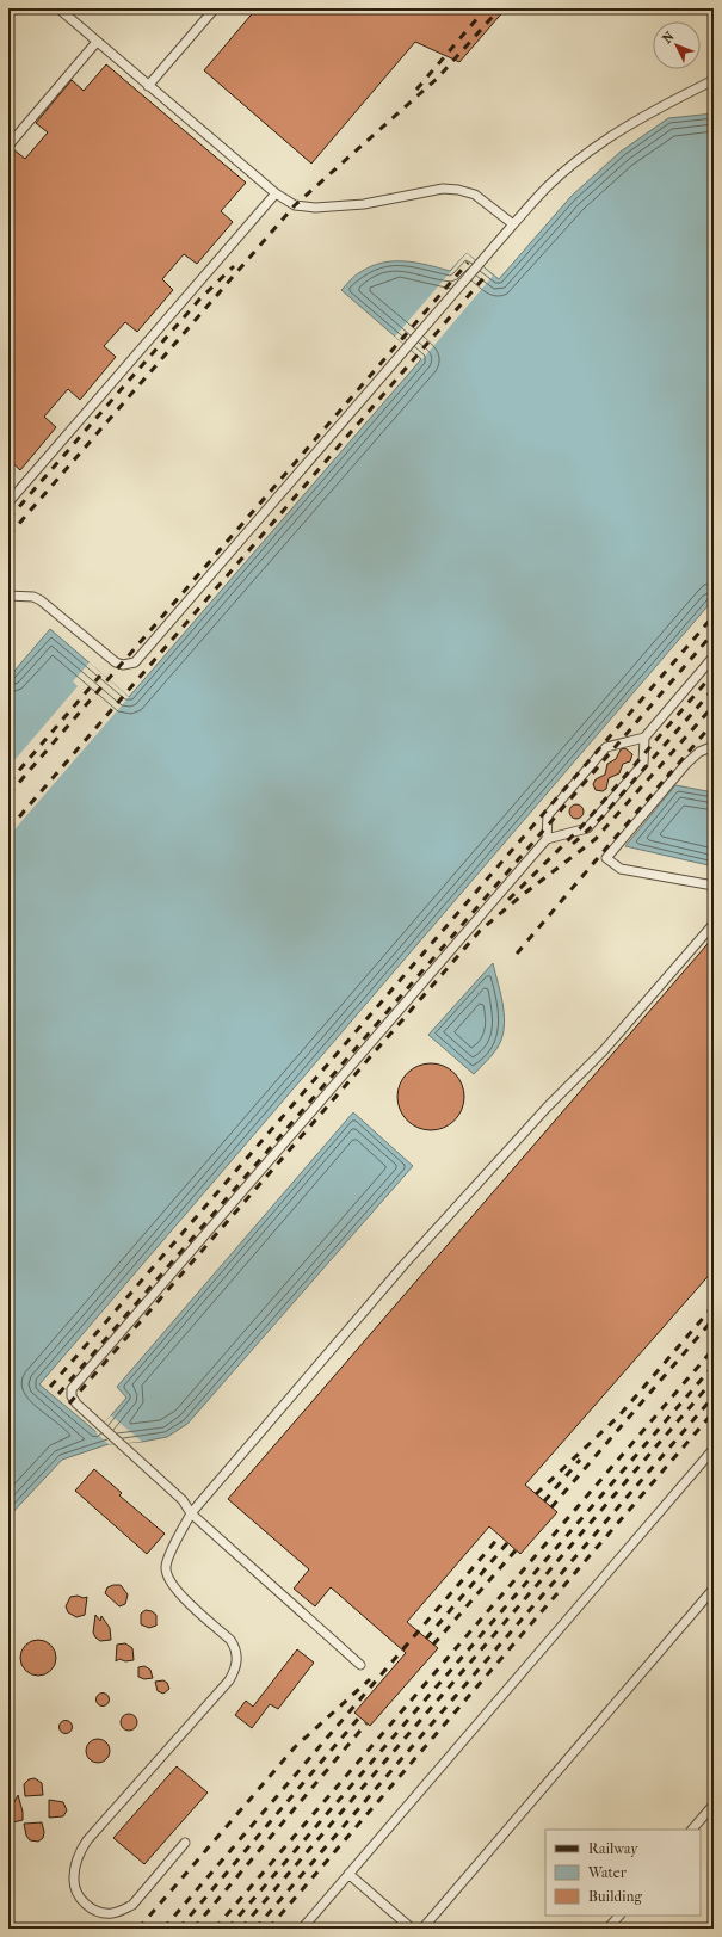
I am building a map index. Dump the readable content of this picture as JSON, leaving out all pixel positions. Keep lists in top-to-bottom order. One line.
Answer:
{"legend":["Railway","Water","Building"],"north":"top left"}
